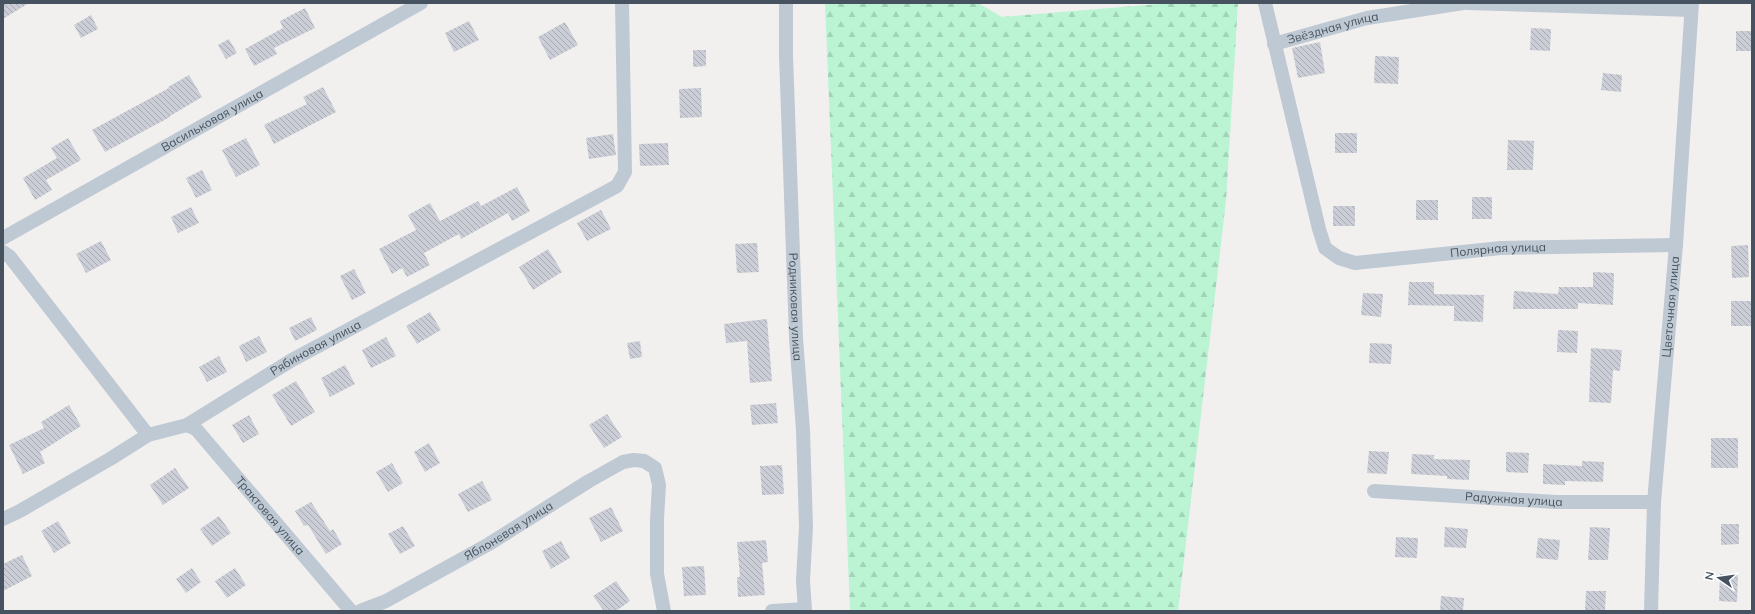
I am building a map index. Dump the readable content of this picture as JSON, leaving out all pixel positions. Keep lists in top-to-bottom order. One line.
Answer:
{"streets":{"street":["Звёздная улица","Васильковая улица","Полярная улица","Родниковая улица","Цветочная улица","Рябиновая улица","Радужная улица","Трактовая улица","Яблоневая улица"]},"crossings":[["Звёздная улица","Полярная улица"],["Полярная улица","Цветочная улица"],["Цветочная улица","Радужная улица"],["Рябиновая улица","Трактовая улица"]],"north":"left"}
